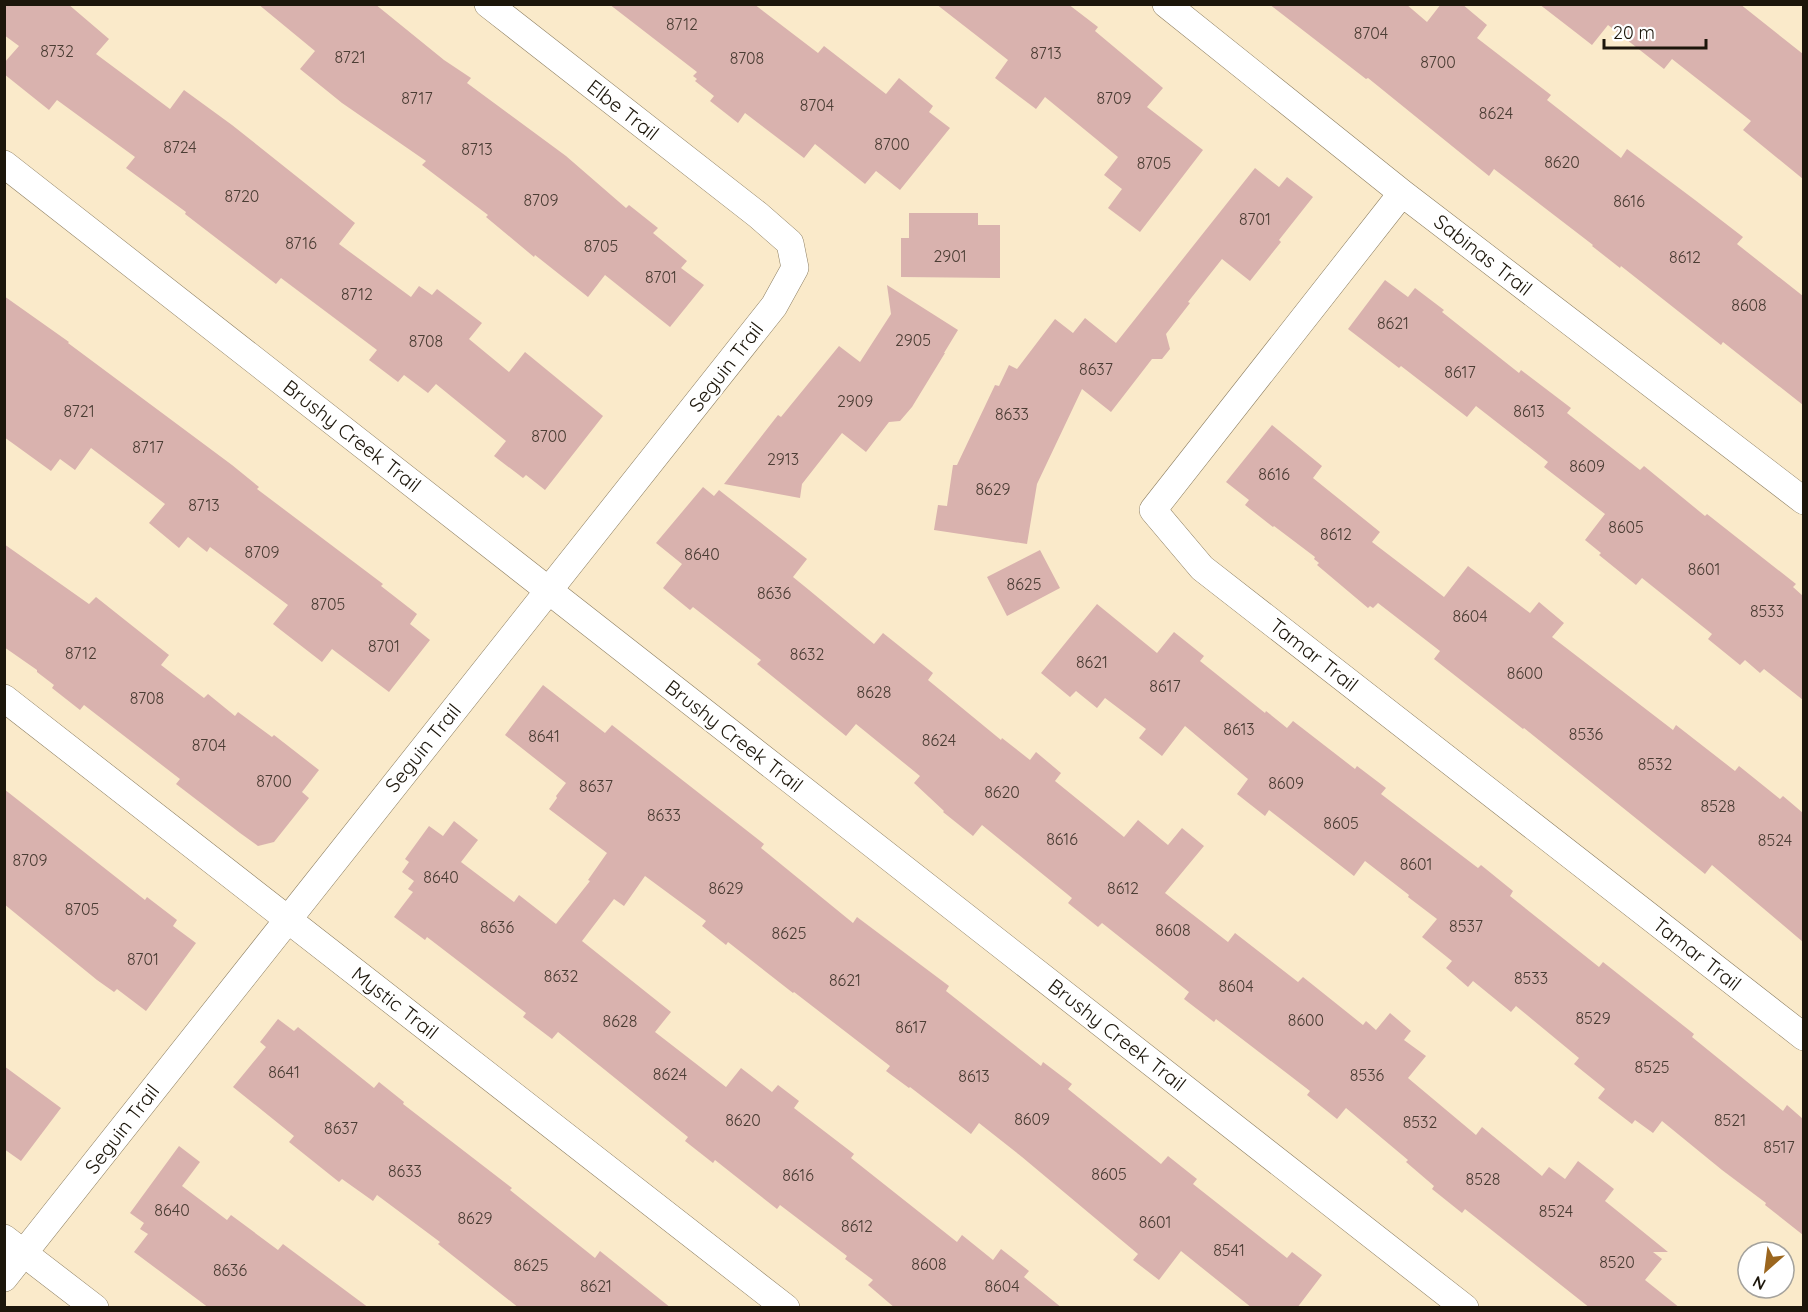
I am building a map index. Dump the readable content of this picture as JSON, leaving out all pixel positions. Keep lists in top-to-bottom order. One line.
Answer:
{"streets":{"street":["Elbe Trail","Sabinas Trail","Seguin Trail","Brushy Creek Trail","Tamar Trail","Mystic Trail"]},"crossings":[["Elbe Trail","Seguin Trail"],["Sabinas Trail","Tamar Trail"],["Seguin Trail","Brushy Creek Trail"],["Seguin Trail","Mystic Trail"]],"house_numbers":["8712","8704","8732","8713","8721","8708","8700","8717","8709","8704","8624","8700","8724","8713","8620","8705","8720","8709","8616","8701","8716","8705","2901","8612","8701","8712","8608","8621","2905","8708","8637","8617","2909","8721","8613","8633","8700","8717","2913","8609","8616","8629","8713","8605","8612","8709","8640","8601","8625","8636","8705","8533","8604","8701","8712","8632","8621","8600","8617","8628","8708","8613","8536","8641","8624","8704","8532","8700","8609","8637","8620","8528","8633","8605","8616","8524","8709","8601","8640","8629","8612","8705","8537","8636","8608","8625","8701","8632","8533","8621","8604","8529","8600","8628","8617","8525","8641","8624","8536","8613","8609","8620","8521","8532","8637","8517","8633","8605","8616","8528","8640","8524","8629","8601","8612","8541","8520","8608","8625","8636","8621","8604"],"scale_bar":"20 m","north":"bottom left"}
